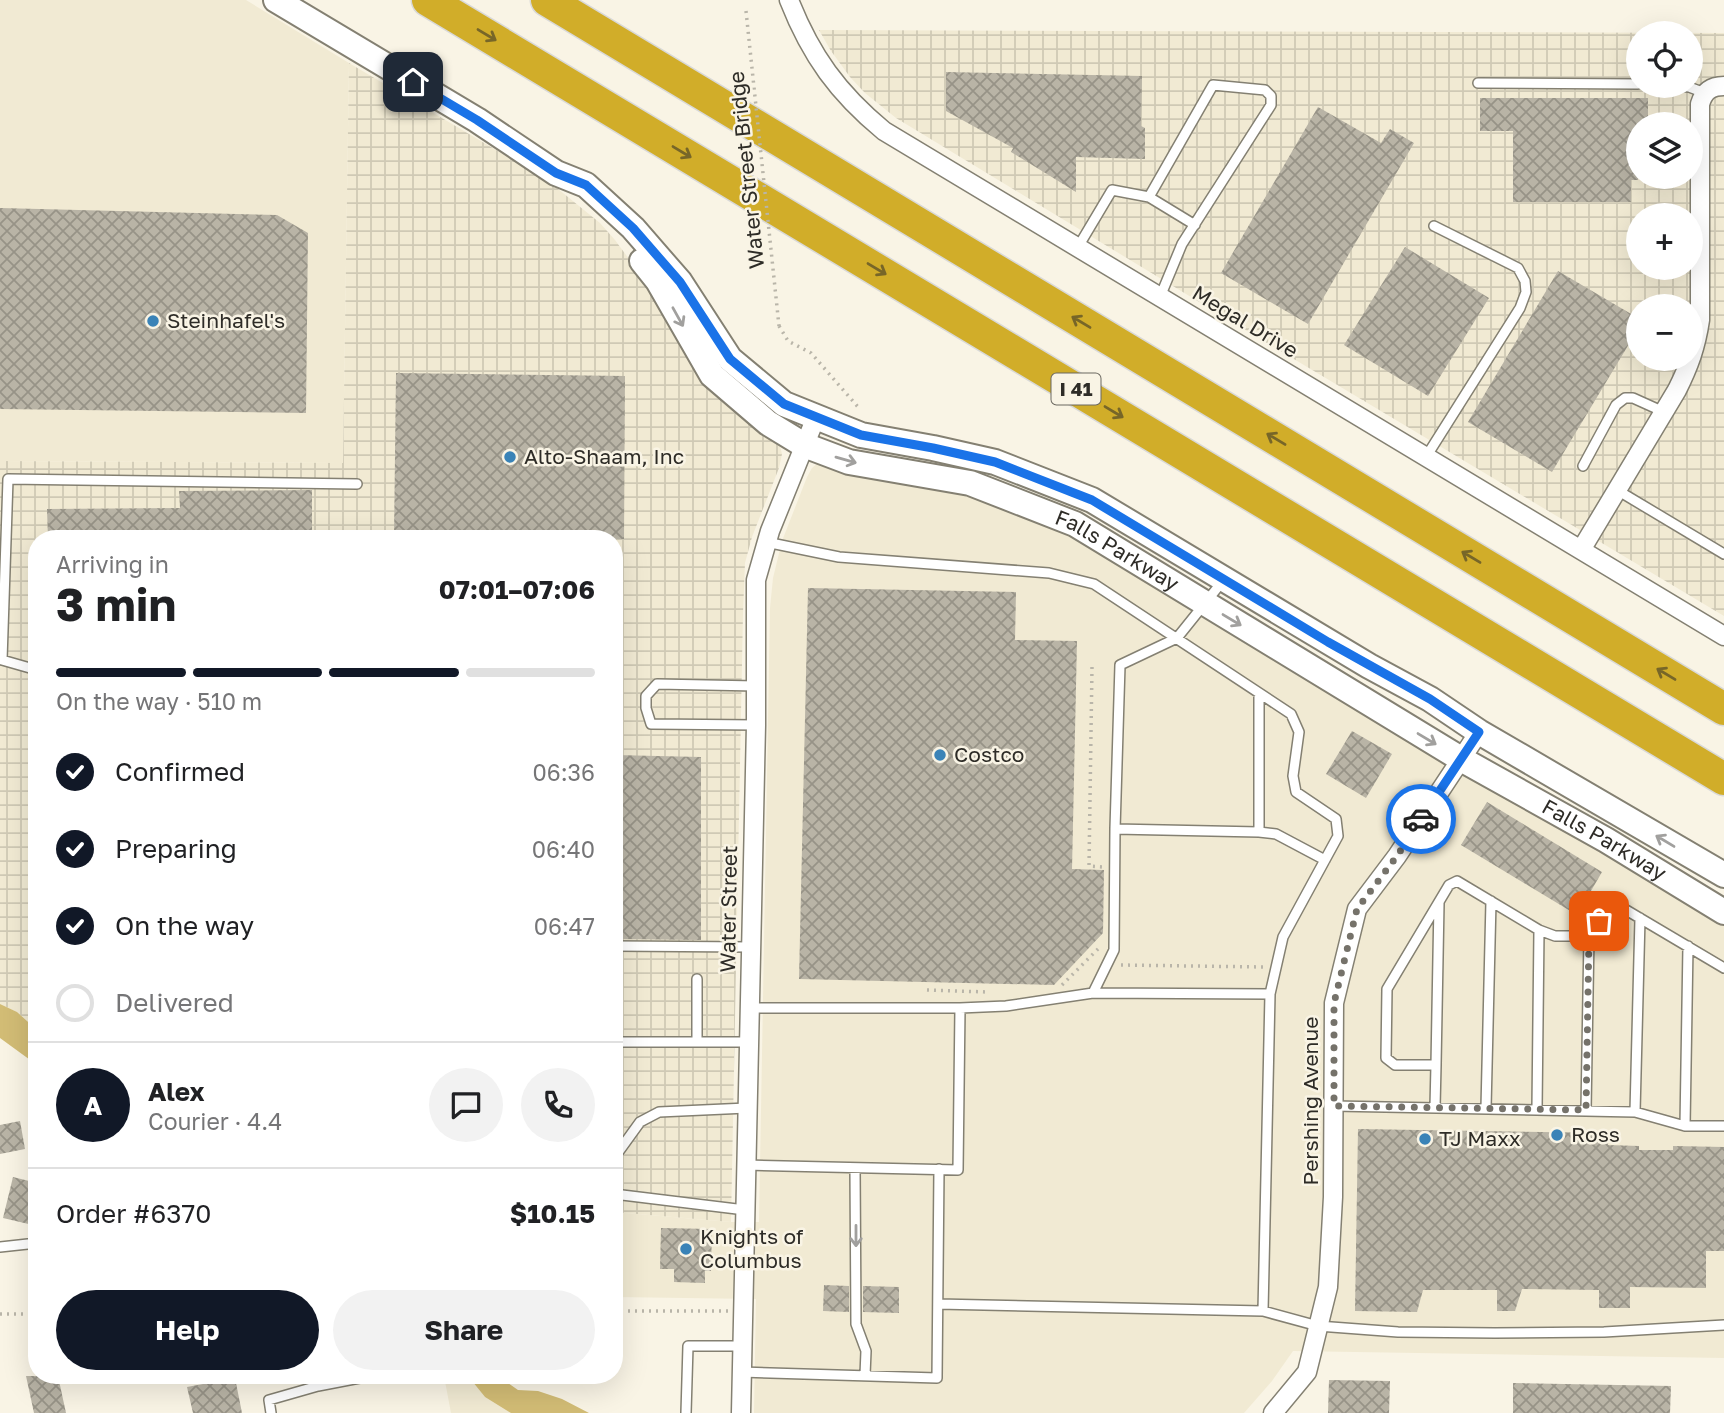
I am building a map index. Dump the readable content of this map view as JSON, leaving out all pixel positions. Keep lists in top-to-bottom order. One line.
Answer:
{"streets":{"highway":["I 41"],"street":["Megal Drive","Falls Parkway","Water Street","Pershing Avenue"],"path":["Water Street Bridge"]},"crossings":[["Falls Parkway","Water Street"],["Falls Parkway","Pershing Avenue"]],"places":["Steinhafel's","Alto-Shaam, Inc","Costco","Ross","TJ Maxx","Knights of Columbus"],"page":{"map_buttons":["+","−"],"heading":["3 min","Arriving in","07:01–07:06"],"panel":["Alex","Courier · 4.4","Order #6370","$10.15"],"bar":"On the way · 510 m","list":[["Confirmed","06:36"],["Preparing","06:40"],["On the way","06:47"],"Delivered"],"round":"A","buttons":["Help","Share"]}}
